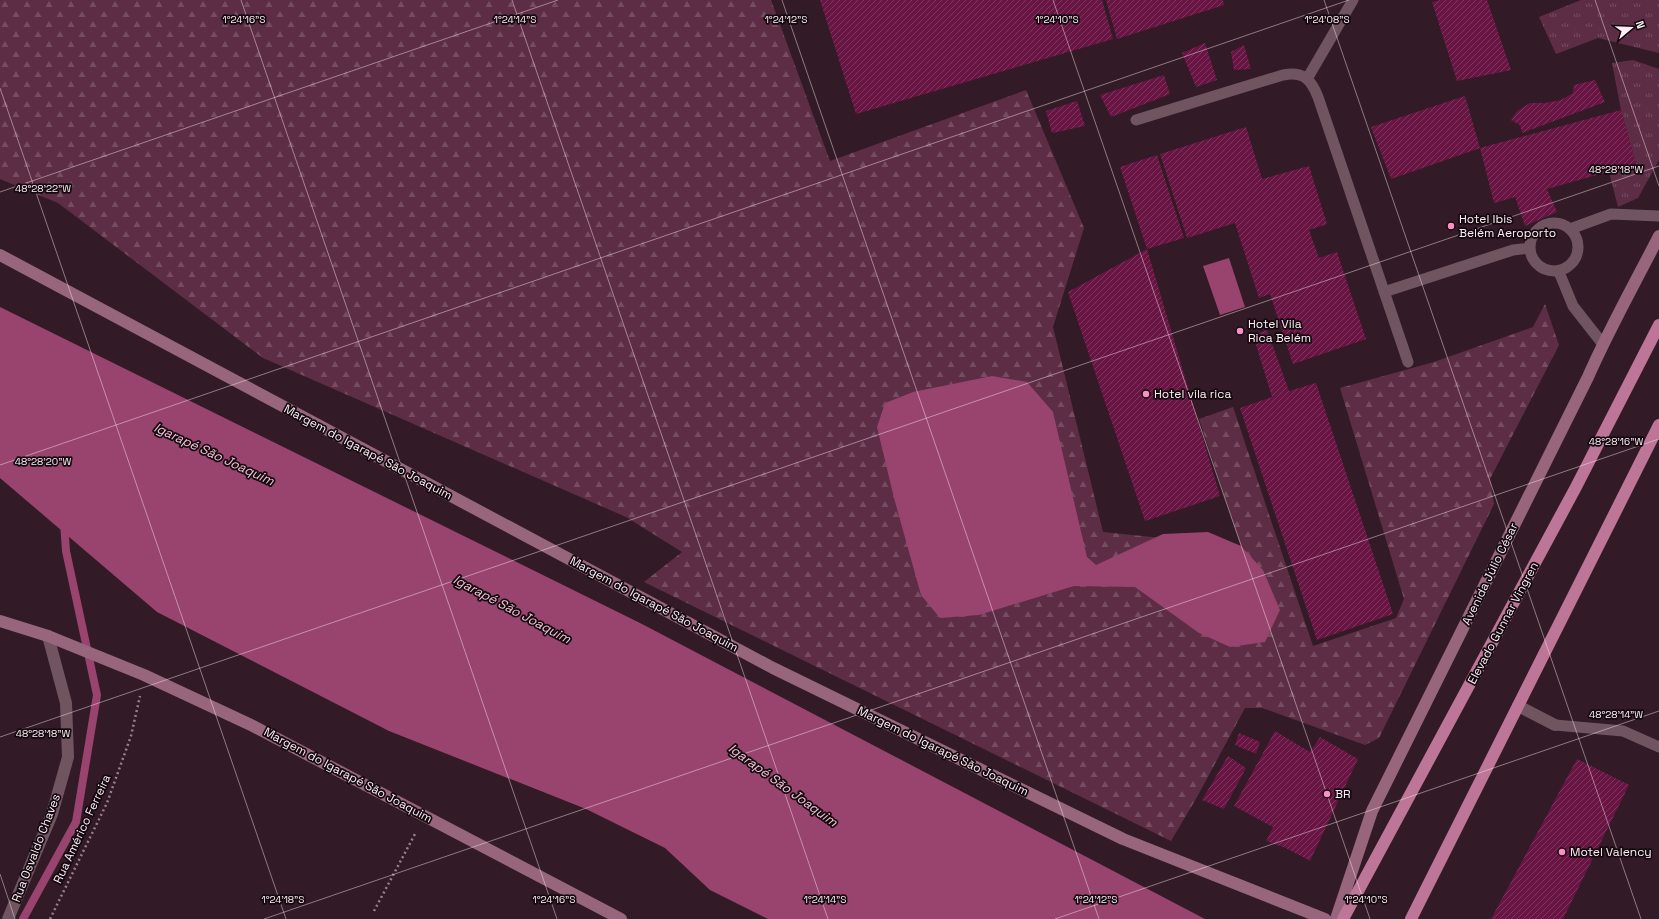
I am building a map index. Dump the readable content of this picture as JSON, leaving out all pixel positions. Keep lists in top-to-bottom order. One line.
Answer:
{"streets":{"main road":["Elevado Gunnar Vingren"],"street":["Margem do Igarapé São Joaquim","Avenida Júlio César","Rua Osvaldo Chaves"],"path":["Rua Américo Ferreira"]},"crossings":[["Margem do Igarapé São Joaquim","Rua Américo Ferreira"],["Margem do Igarapé São Joaquim","Rua Osvaldo Chaves"]],"water":["Igarapé São Joaquim"],"places":["Hotel Ibis Belém Aeroporto","Hotel Vila Rica Belém","Hotel vila rica","BR","Motel Valency"],"north":"right","coordinates":["1°24'16\"S","1°24'14\"S","1°24'12\"S","1°24'10\"S","1°24'08\"S","48°28'18\"W","48°28'22\"W","48°28'16\"W","48°28'20\"W","48°28'14\"W","1°24'18\"S"]}
